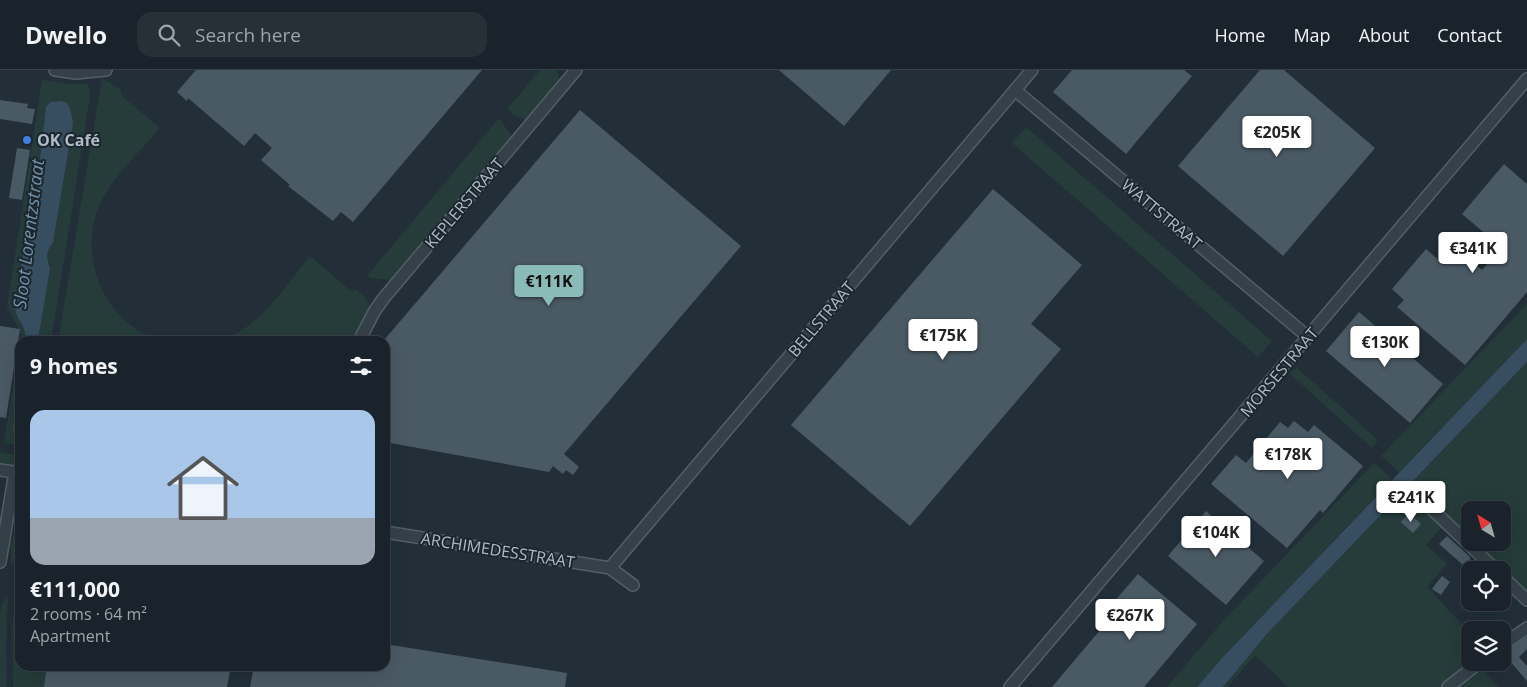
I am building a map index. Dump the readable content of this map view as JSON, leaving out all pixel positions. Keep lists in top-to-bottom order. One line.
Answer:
{"streets":{"street":["KEPLERSTRAAT","WATTSTRAAT","BELLSTRAAT","MORSESTRAAT","ARCHIMEDESSTRAAT"]},"crossings":[["WATTSTRAAT","BELLSTRAAT"],["WATTSTRAAT","MORSESTRAAT"],["BELLSTRAAT","ARCHIMEDESSTRAAT"]],"water":["Sloot Lorentzstraat"],"places":["OK Café"],"north":"top left","page":{"header":"Dwello","search":"Search here","nav":["Home","Map","About","Contact"],"price":["€205K","€341K","€111K","€175K","€130K","€178K","€241K","€104K","€267K"],"heading":"9 homes","list":[{"name":"€111,000","note":"2 rooms · 64 m² · Apartment"}]}}
